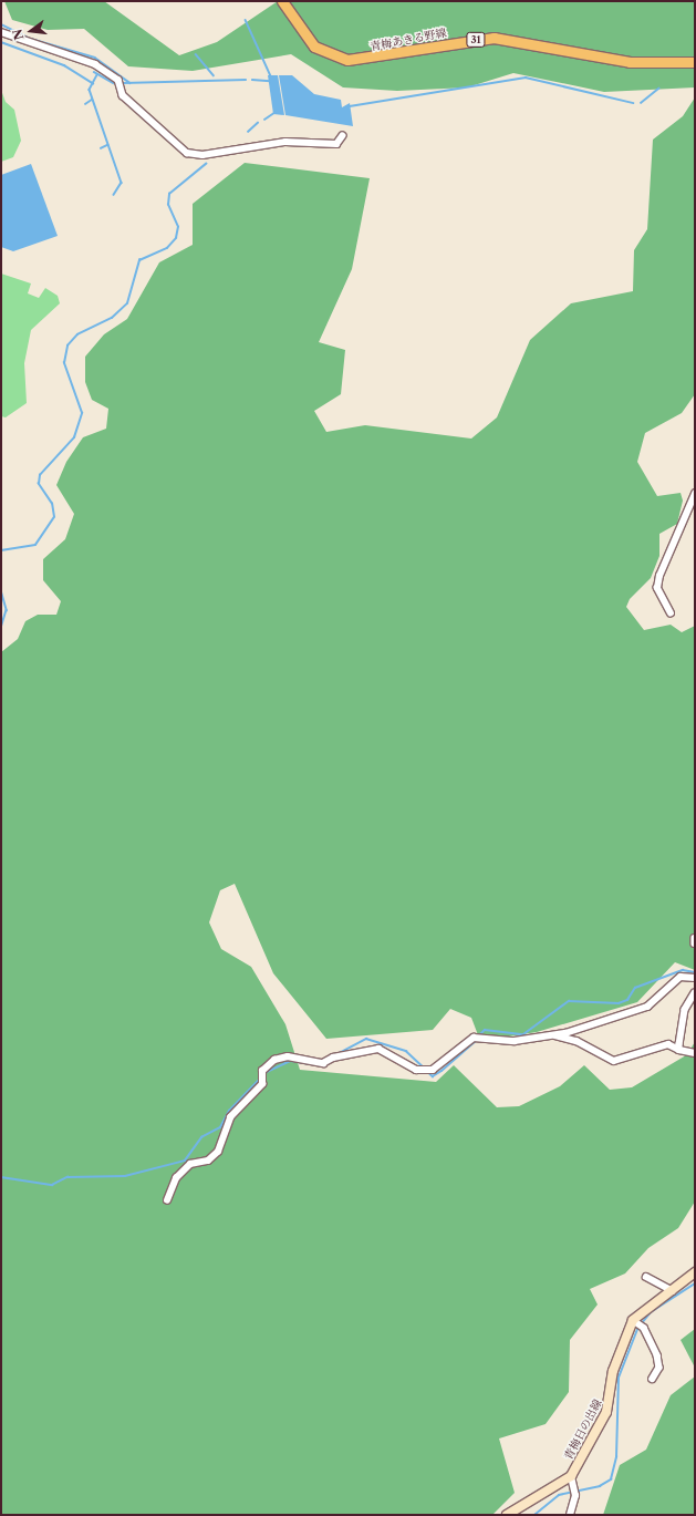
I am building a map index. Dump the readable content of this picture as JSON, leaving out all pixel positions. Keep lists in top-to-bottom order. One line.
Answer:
{"streets":{"main road":["青梅あきる野線","31","青梅日の出線"]},"north":"left"}
